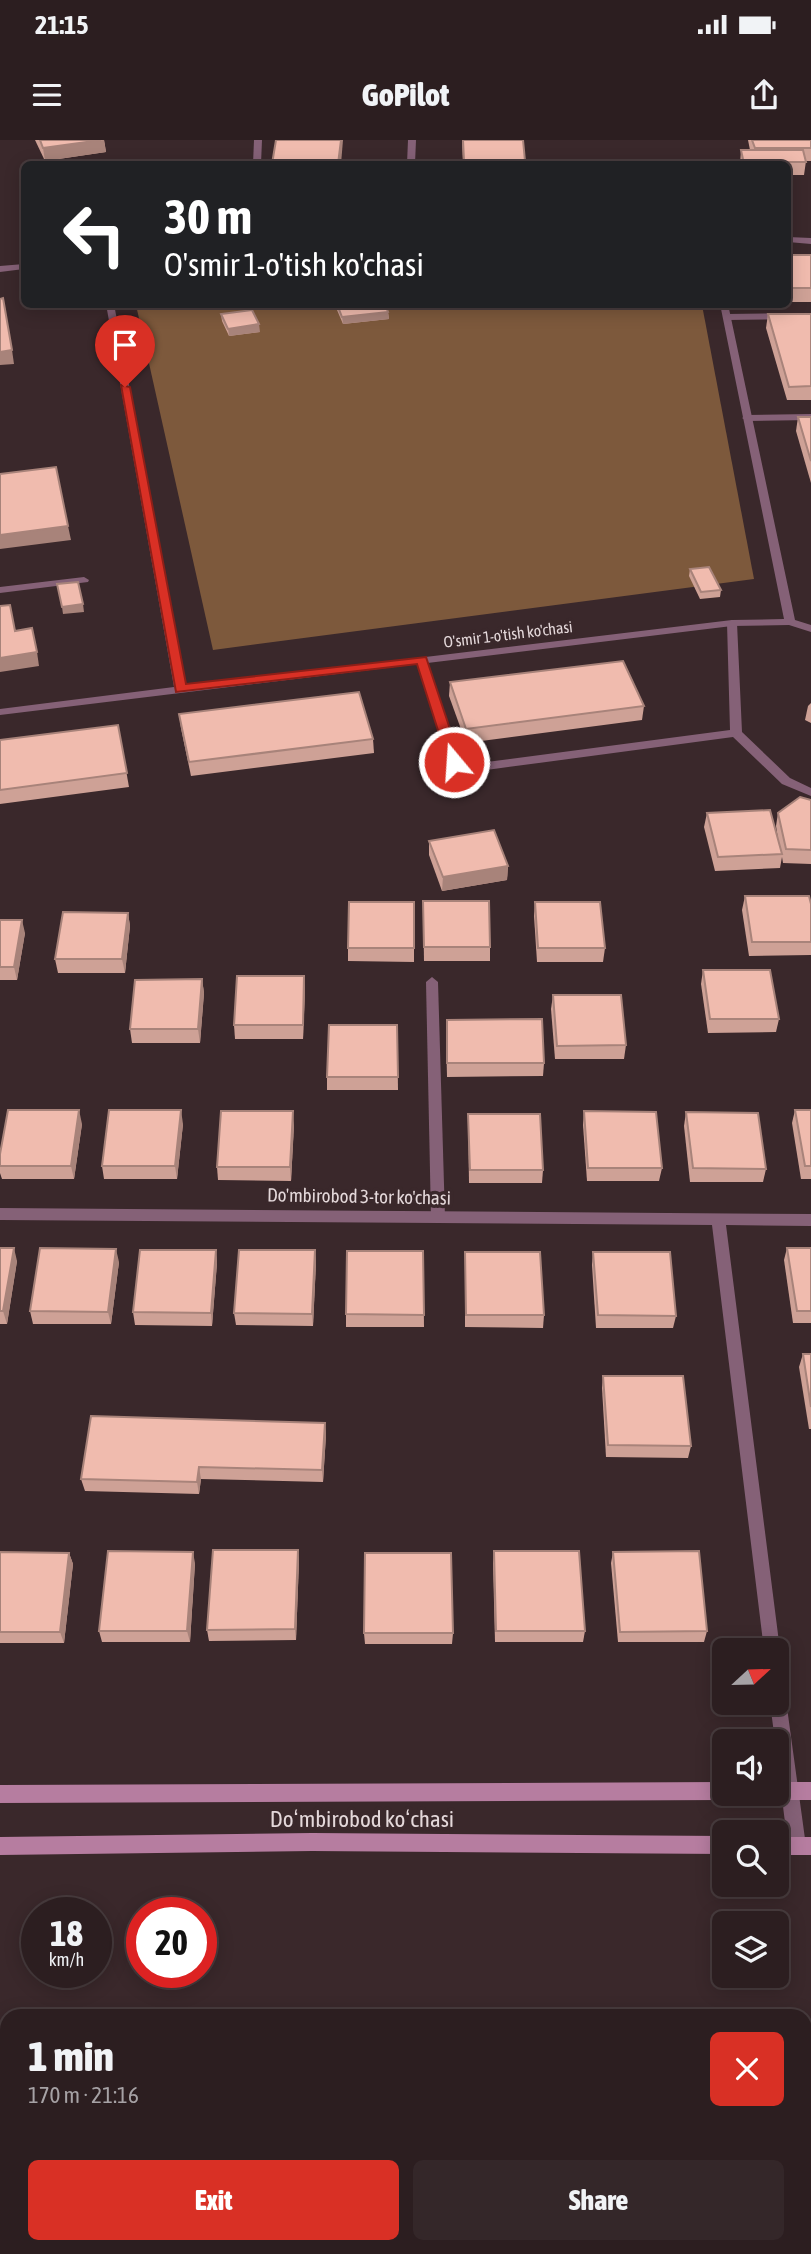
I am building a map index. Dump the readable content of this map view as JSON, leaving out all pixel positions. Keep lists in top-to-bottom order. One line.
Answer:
{"streets":{"main road":["Doʻmbirobod koʻchasi"],"street":["O'smir 1-o'tish ko'chasi","Do'mbirobod 3-tor ko'chasi"]},"north":"right","page":{"status":"21:15","header":"GoPilot","turn":["30 m","O'smir 1-o'tish ko'chasi"],"speed":"18 km/h","limit":"20","heading":["1 min","170 m · 21:16"],"buttons":["Exit","Share"]}}
